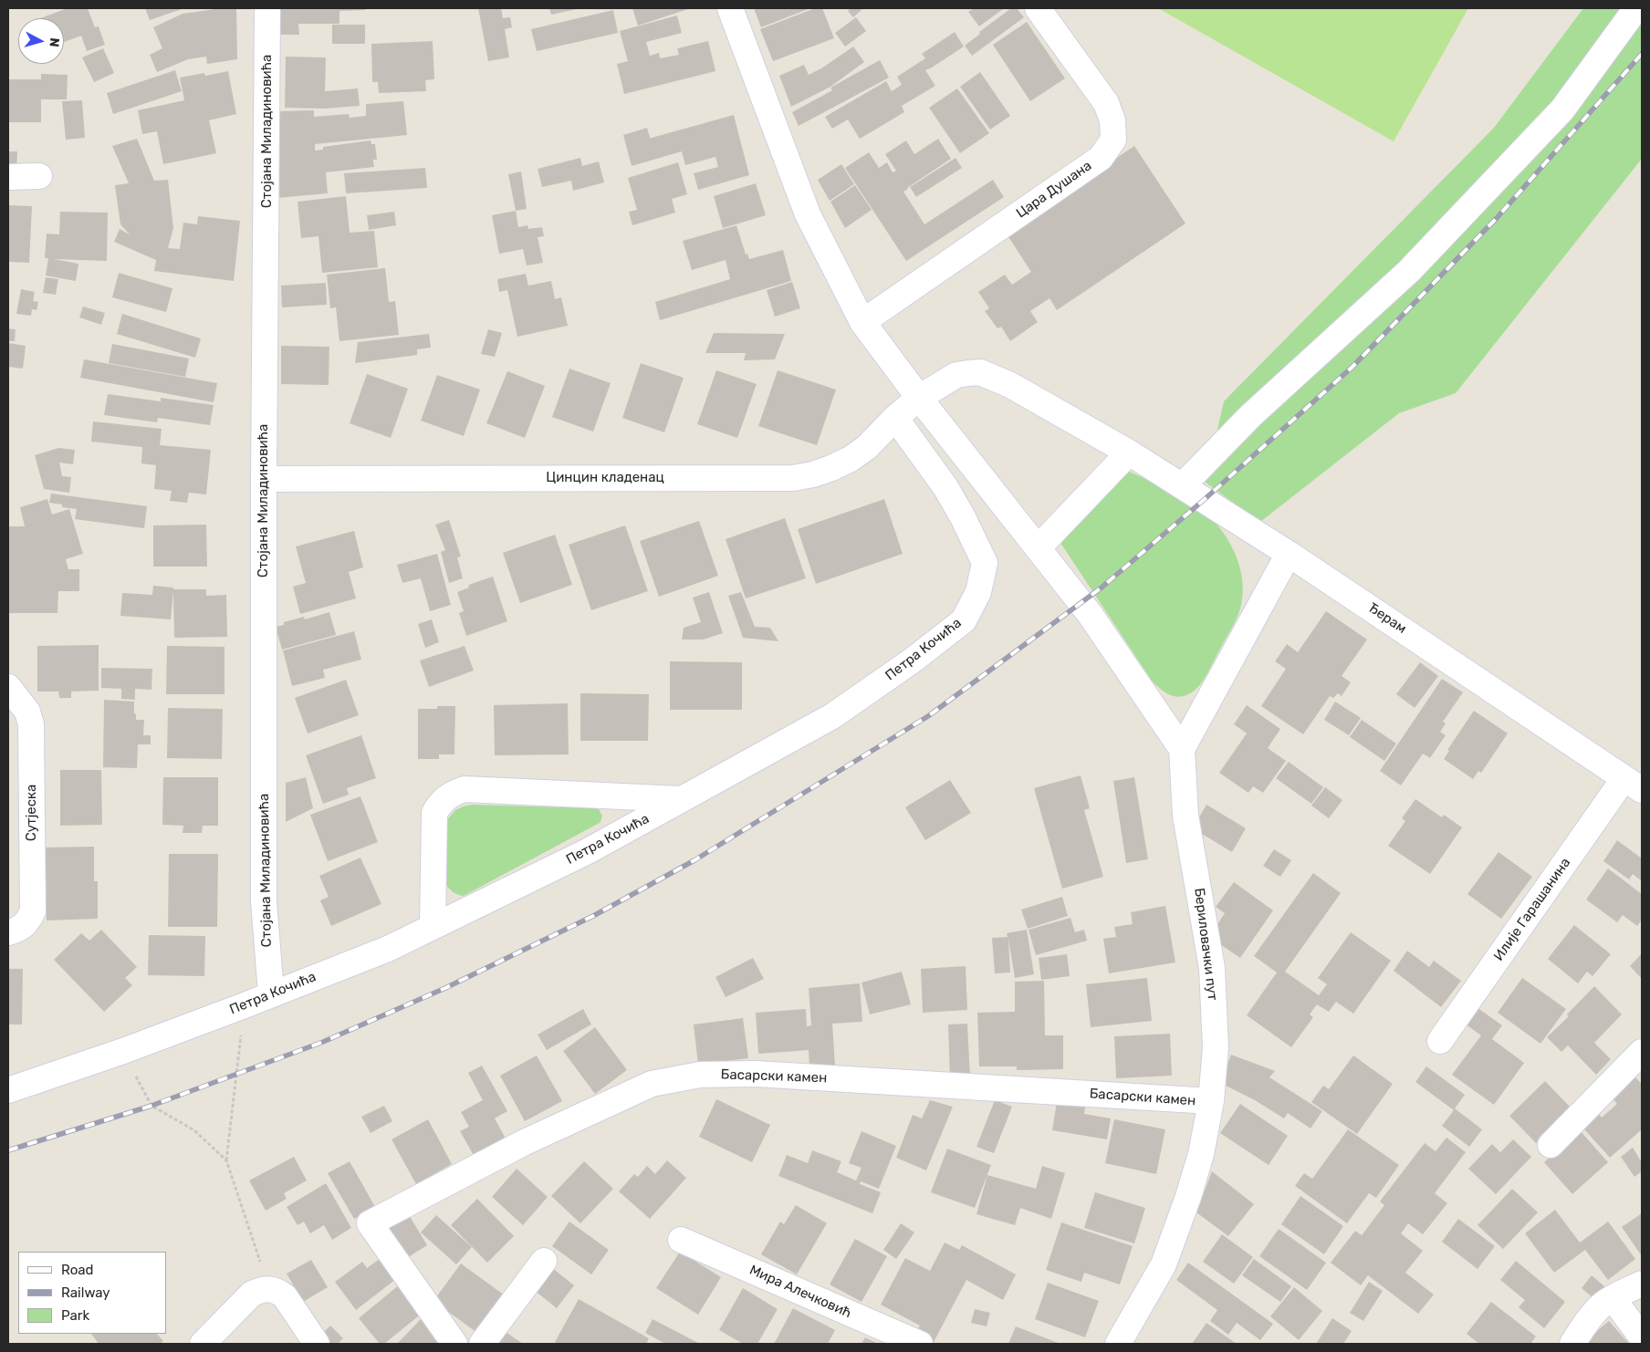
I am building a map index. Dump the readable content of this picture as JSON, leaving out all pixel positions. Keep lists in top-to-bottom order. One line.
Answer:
{"streets":{"street":["Стојана Миладиновића","Цара Душана","Цинцин кладенац","Ђерам","Петра Кочића","Сутјеска","Илије Гарашанина","Бериловачки пут","Басарски камен","Мира Алечковић"]},"crossings":[["Стојана Миладиновића","Цинцин кладенац"],["Стојана Миладиновића","Петра Кочића"],["Цинцин кладенац","Петра Кочића"],["Ђерам","Илије Гарашанина"],["Бериловачки пут","Басарски камен"]],"legend":["Road","Railway","Park"],"north":"right"}
